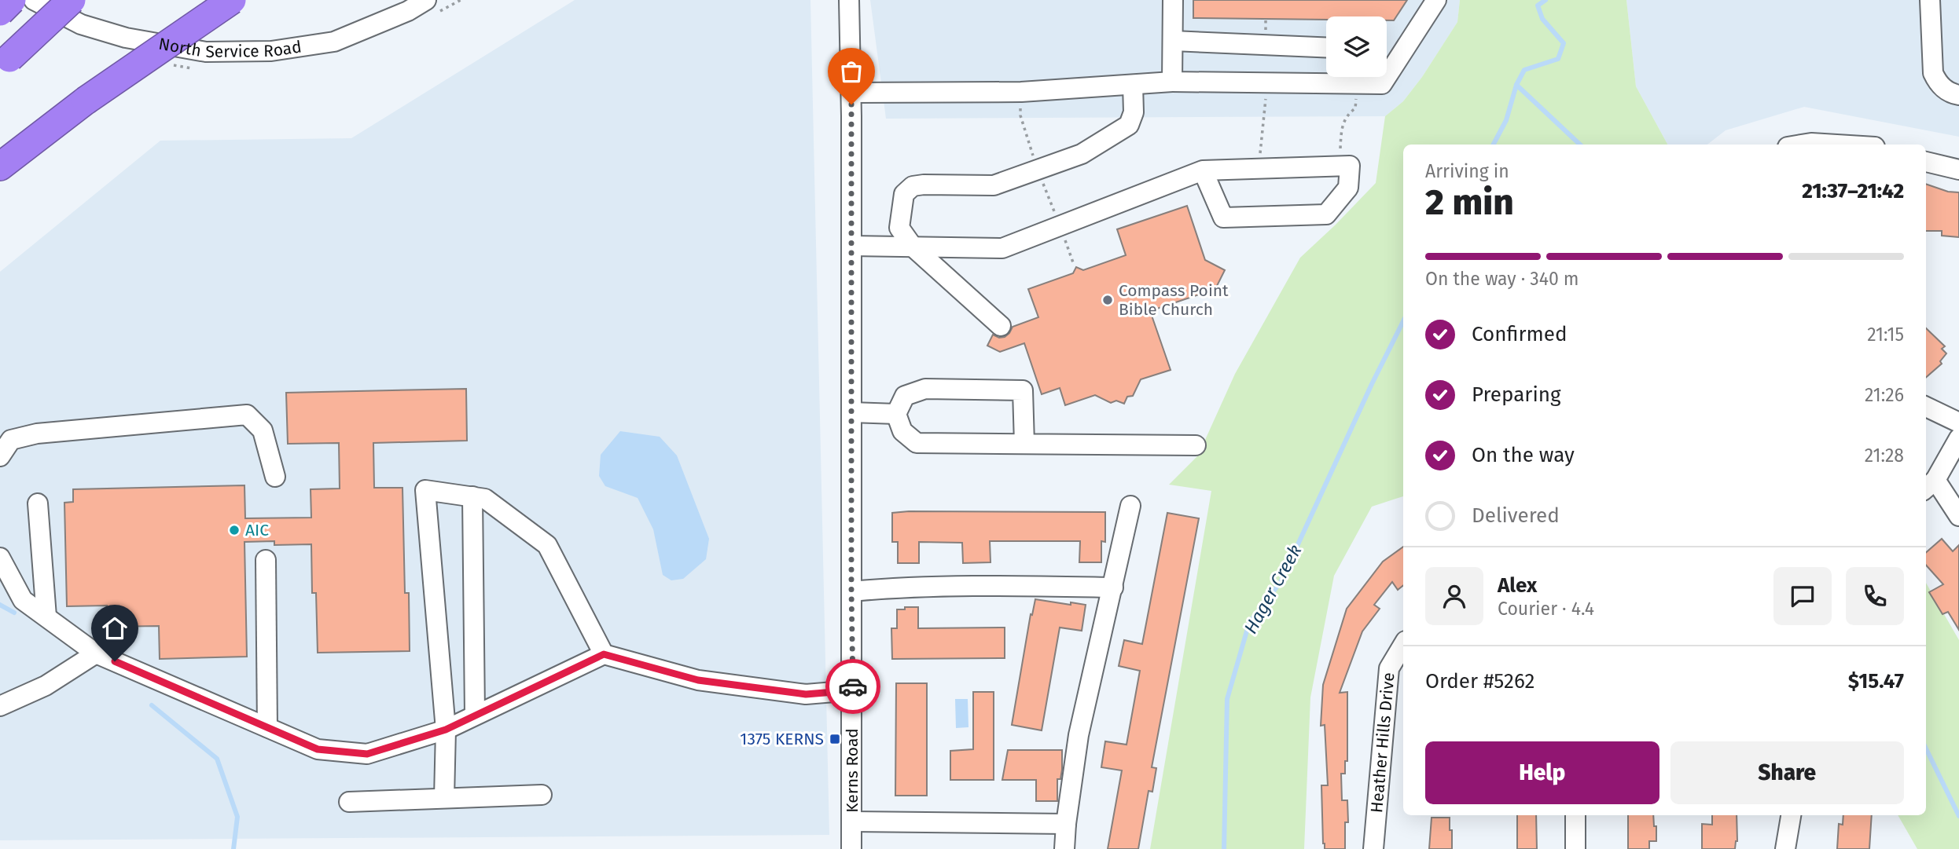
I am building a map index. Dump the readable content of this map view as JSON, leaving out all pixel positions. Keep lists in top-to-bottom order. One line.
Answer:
{"streets":{"street":["North Service Road","Heather Hills Drive","Kerns Road"]},"water":["Hager Creek"],"places":{"other":["Compass Point Bible Church","AIC"],"transit":["1375 KERNS"]},"page":{"heading":["2 min","Arriving in","21:37–21:42"],"panel":["Alex","Courier · 4.4","Order #5262","$15.47"],"bar":"On the way · 340 m","list":[["Confirmed","21:15"],["Preparing","21:26"],["On the way","21:28"],"Delivered"],"buttons":["Help","Share"]}}
